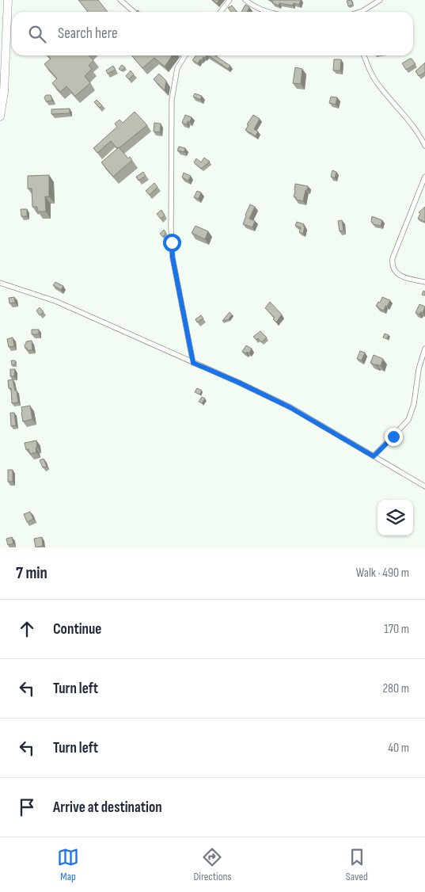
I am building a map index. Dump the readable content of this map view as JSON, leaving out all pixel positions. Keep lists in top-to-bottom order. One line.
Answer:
{"page":{"search":"Search here","heading":["7 min","Walk · 490 m"],"list":[["Continue","170 m"],["Turn left","280 m"],["Turn left","40 m"],"Arrive at destination"],"nav":["Map","Directions","Saved"]}}
